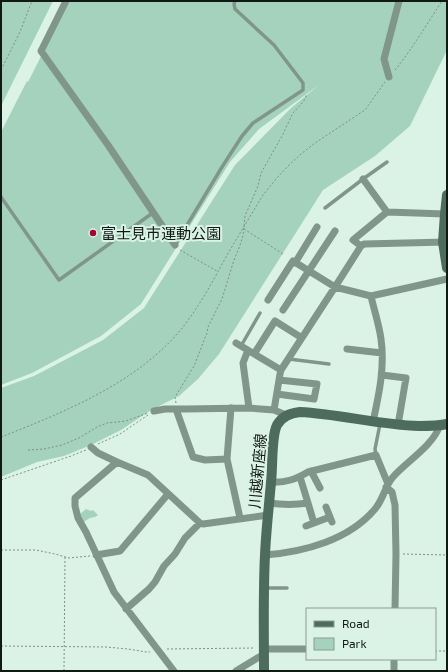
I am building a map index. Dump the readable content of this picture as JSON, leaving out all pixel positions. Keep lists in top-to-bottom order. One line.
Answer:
{"streets":{"main road":["川越新座線"]},"places":["富士見市運動公園"],"legend":["Road","Park"]}
